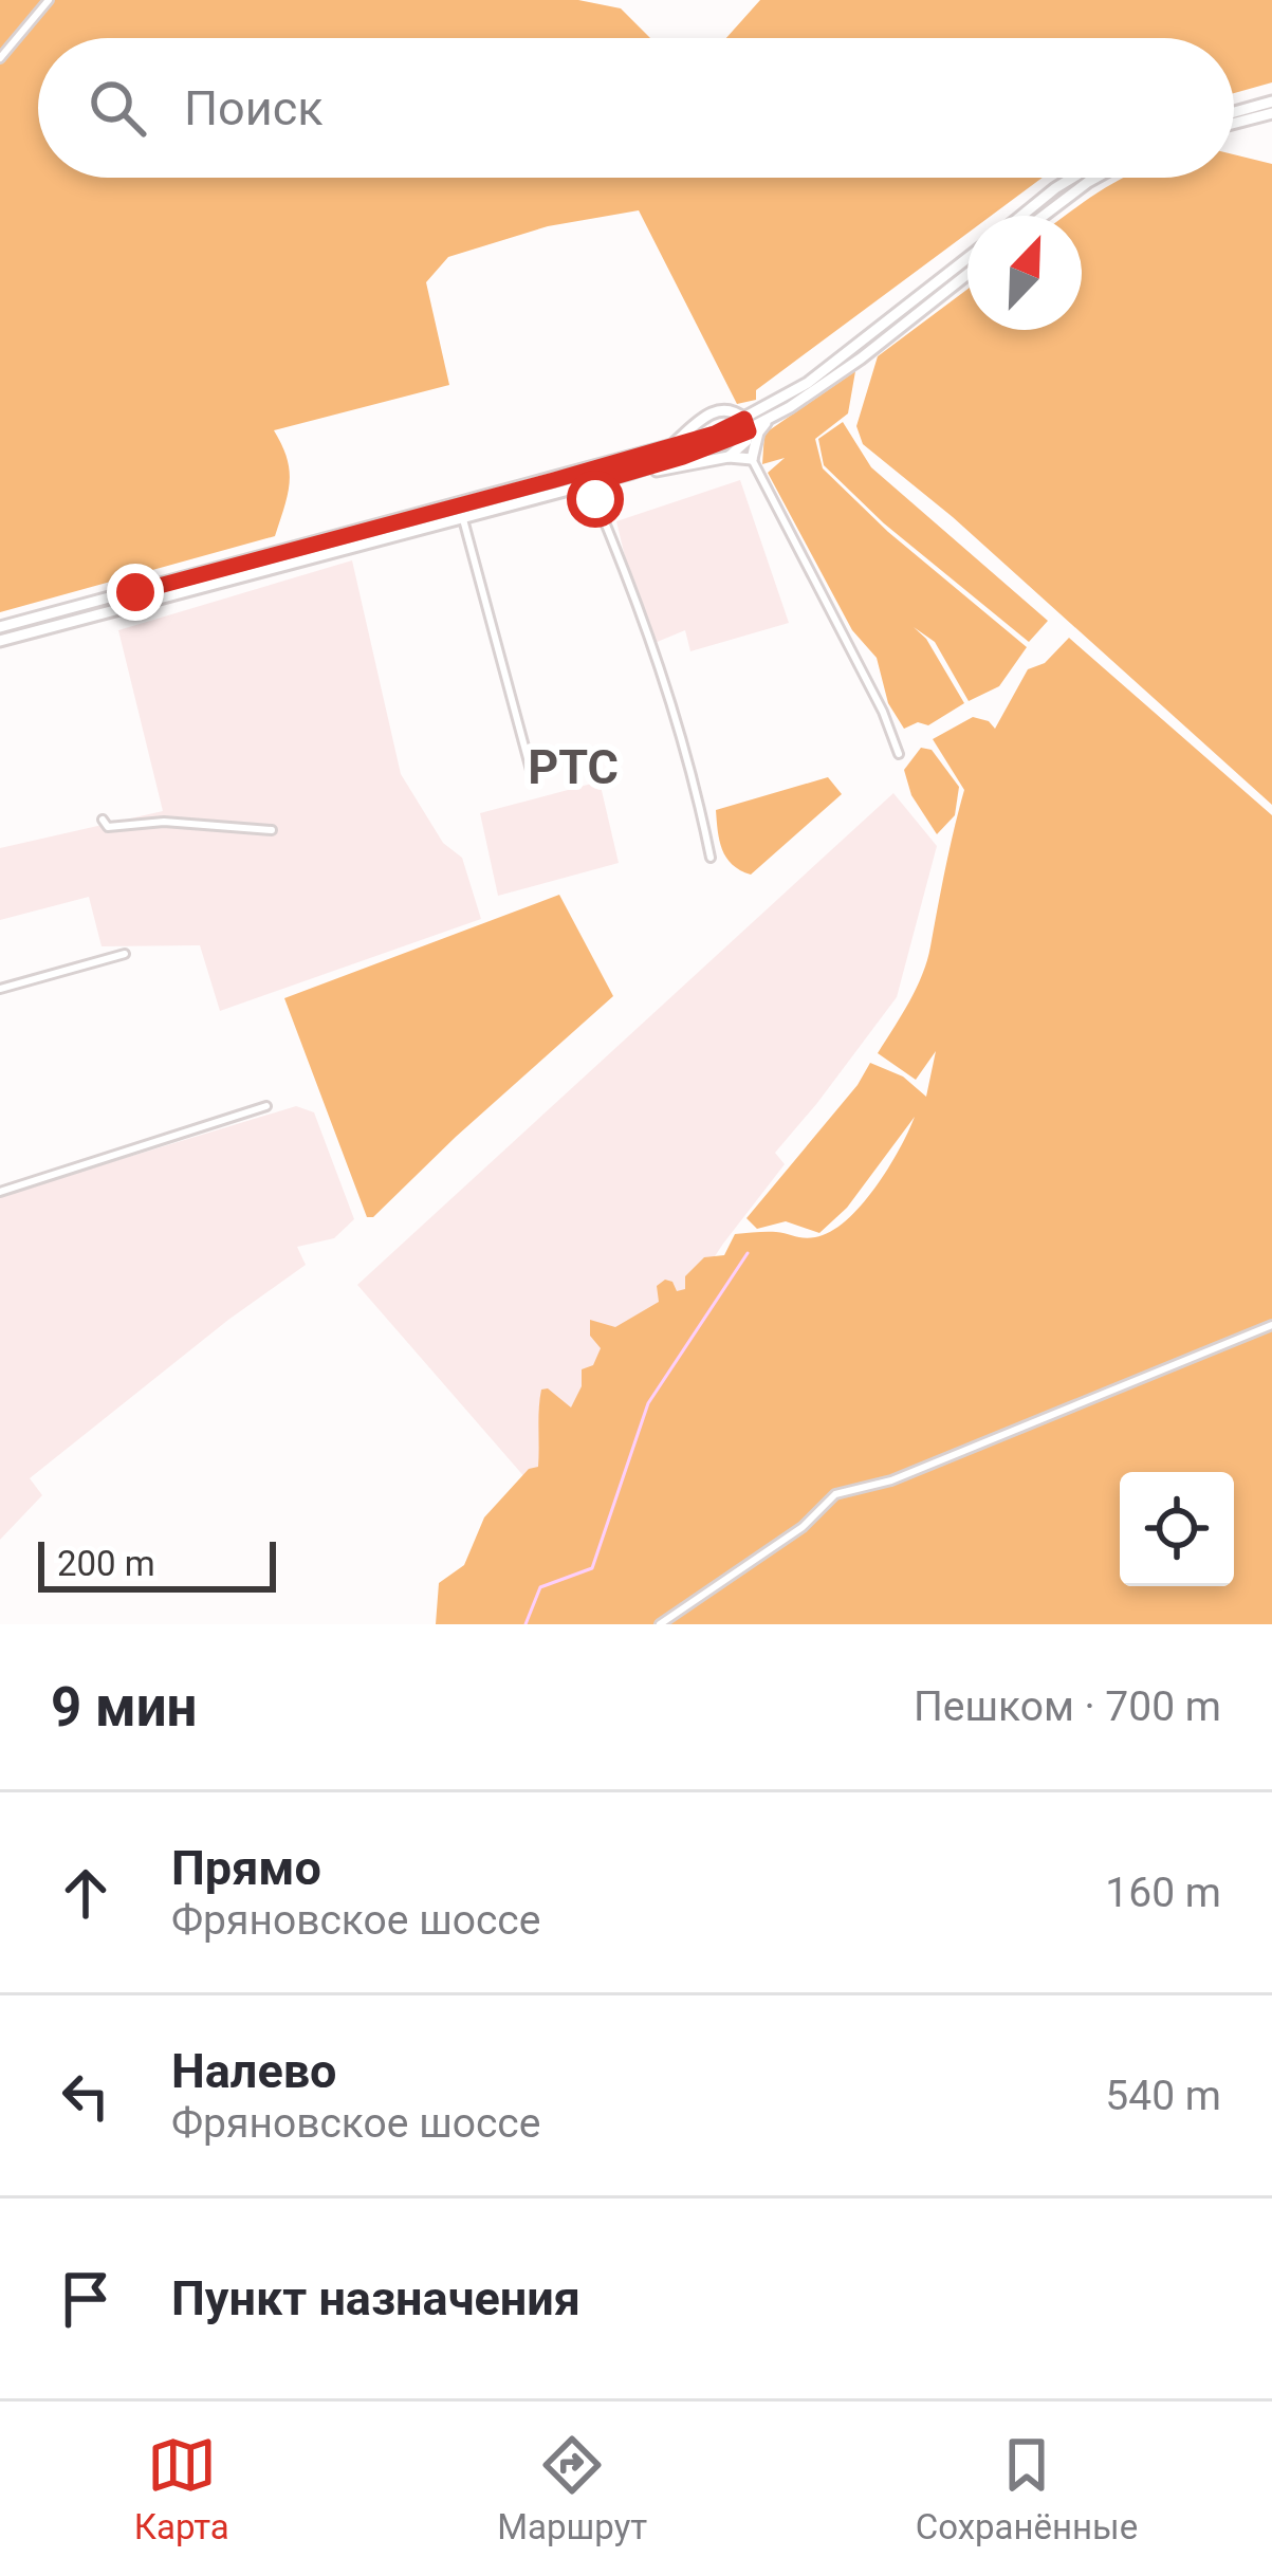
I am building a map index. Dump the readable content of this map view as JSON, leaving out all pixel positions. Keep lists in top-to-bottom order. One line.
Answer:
{"districts":["РТС"],"scale_bar":"200 m","north":"top right","page":{"search":"Поиск","scale":"200 m","heading":["9 мин","Пешком · 700 m"],"list":[["Прямо","Фряновское шоссе","160 m"],["Налево","Фряновское шоссе","540 m"],"Пункт назначения"],"nav":["Карта","Маршрут","Сохранённые"]}}
